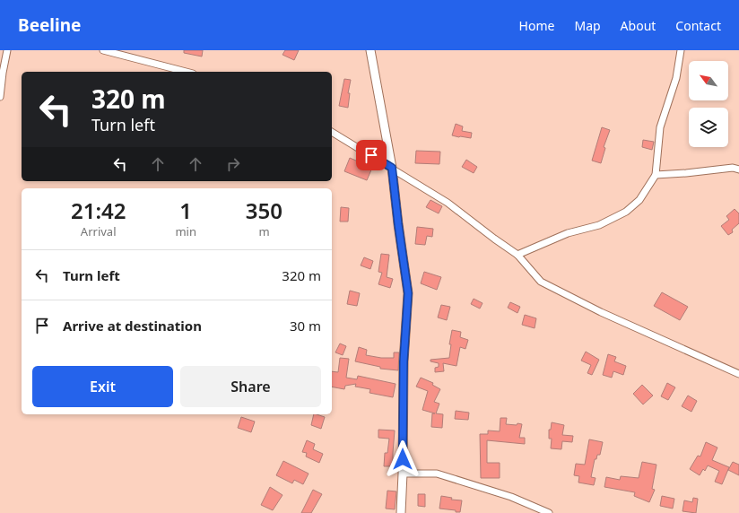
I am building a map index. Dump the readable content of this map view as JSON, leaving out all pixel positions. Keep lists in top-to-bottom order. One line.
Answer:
{"north":"top left","page":{"header":"Beeline","nav":["Home","Map","About","Contact"],"turn":["320 m","Turn left"],"eta":["21:42","Arrival","1","min","350","m"],"list":[{"name":"Turn left","value":"320 m"},{"name":"Arrive at destination","value":"30 m"}],"buttons":["Exit","Share"]}}
